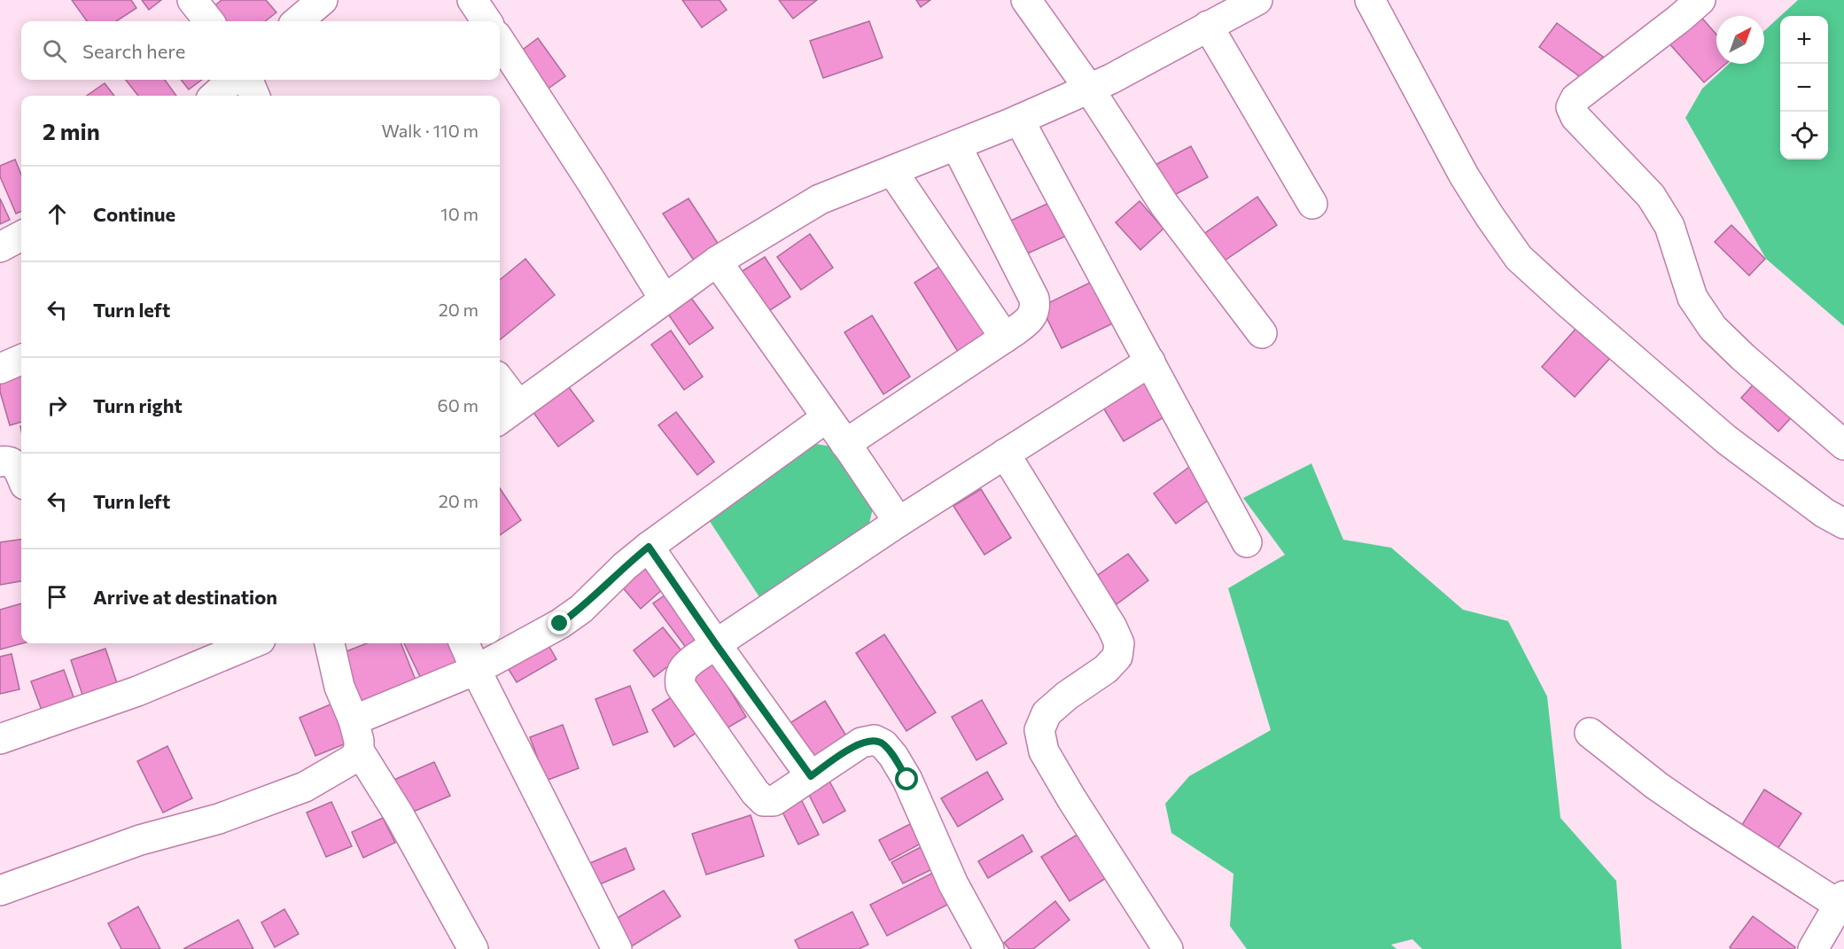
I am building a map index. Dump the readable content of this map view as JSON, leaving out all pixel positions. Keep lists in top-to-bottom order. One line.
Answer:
{"north":"top right","page":{"map_buttons":["+","−"],"search":"Search here","heading":["2 min","Walk · 110 m"],"list":[["Continue","10 m"],["Turn left","20 m"],["Turn right","60 m"],["Turn left","20 m"],"Arrive at destination"]}}
